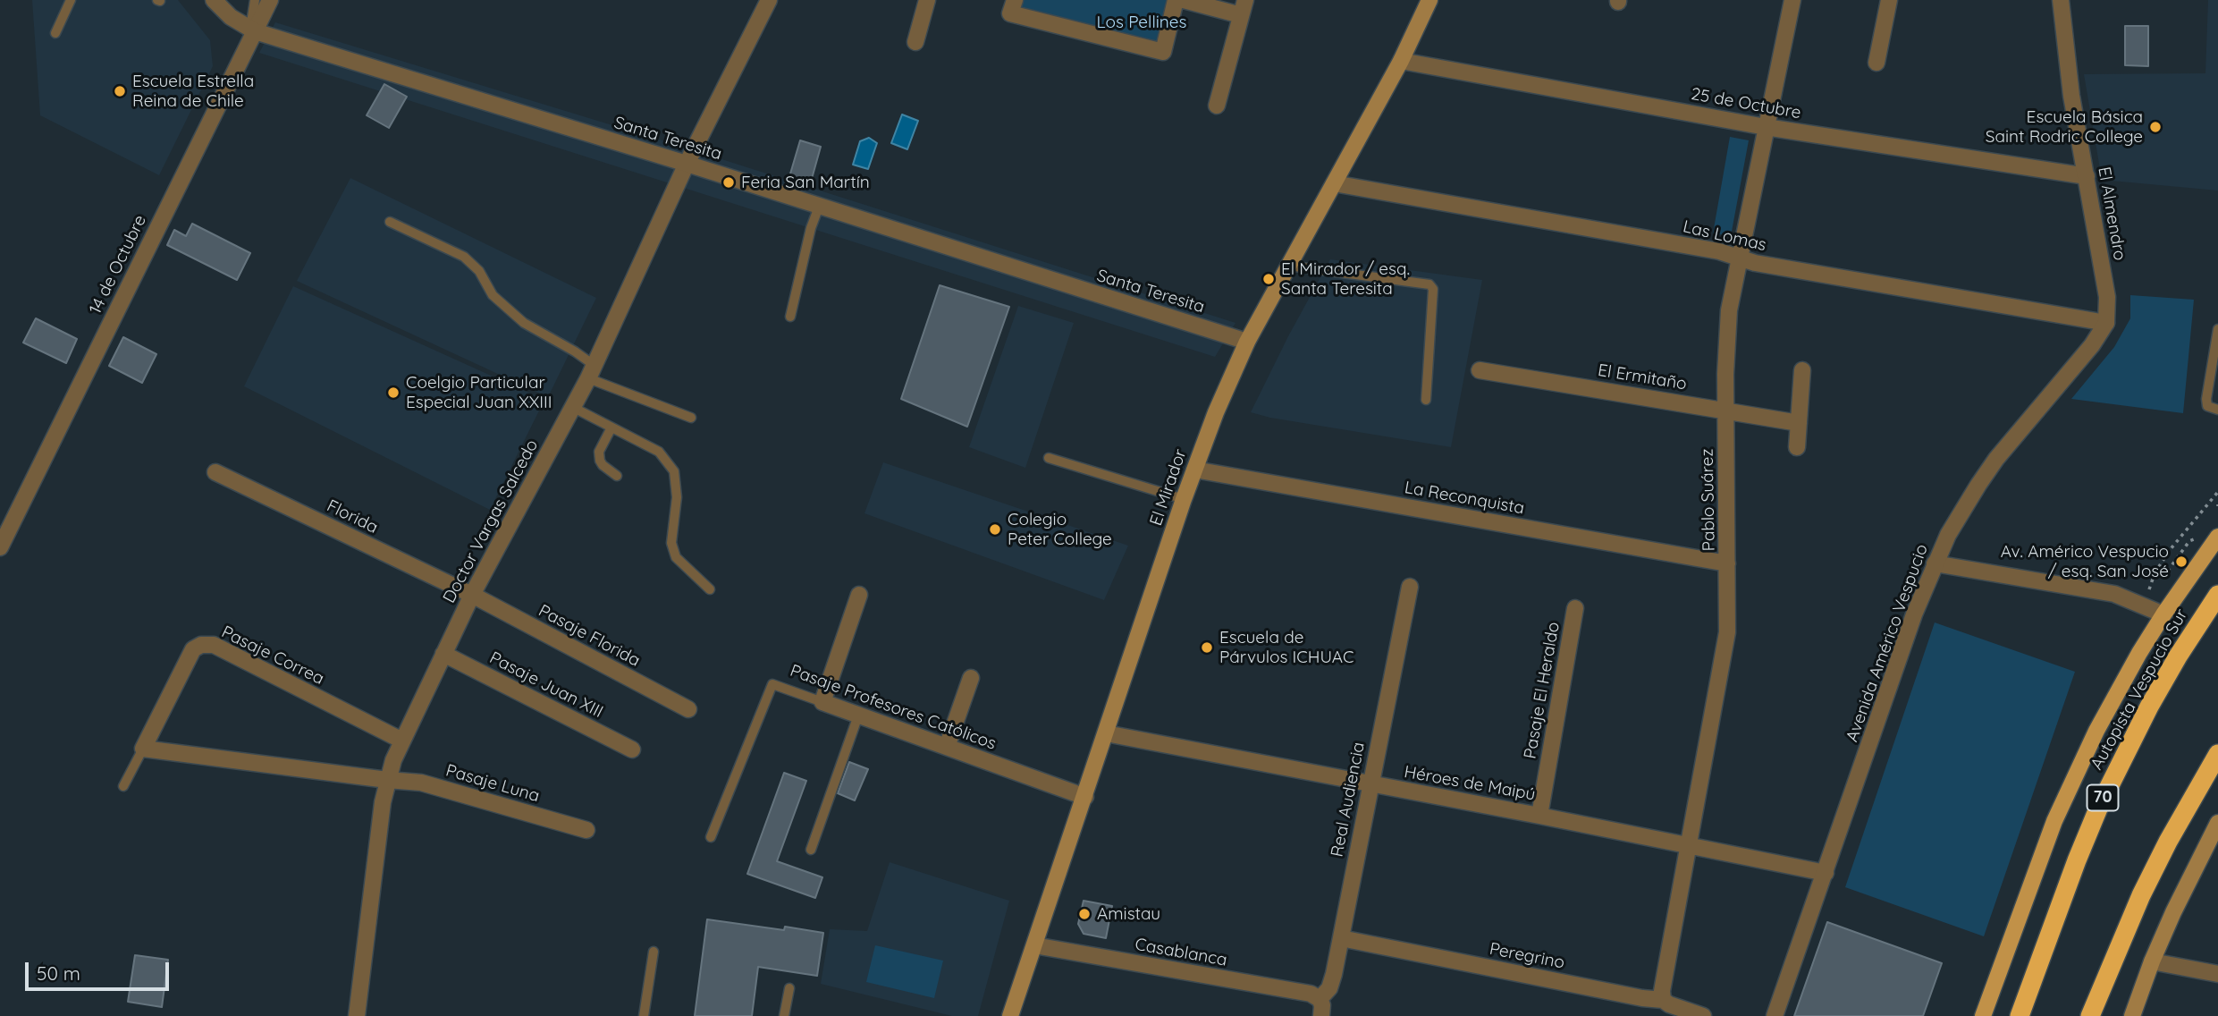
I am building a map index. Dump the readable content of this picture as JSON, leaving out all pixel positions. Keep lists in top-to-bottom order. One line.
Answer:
{"streets":{"highway":["Autopista Vespucio Sur","70"],"main road":["El Mirador"],"street":["25 de Octubre","Santa Teresita","El Almendro","Las Lomas","14 de Octubre","El Ermitaño","La Reconquista","Pablo Suárez","Florida","Doctor Vargas Salcedo","Pasaje Florida","Avenida Américo Vespucio","Pasaje Correa","Pasaje Juan XIII","Pasaje El Heraldo","Pasaje Profesores Católicos","Pasaje Luna","Héroes de Maipú","Real Audiencia","Casablanca","Peregrino"]},"crossings":[["25 de Octubre","El Almendro"],["25 de Octubre","El Mirador"],["25 de Octubre","Pablo Suárez"],["Santa Teresita","14 de Octubre"],["Santa Teresita","El Mirador"],["Santa Teresita","Doctor Vargas Salcedo"],["El Almendro","Las Lomas"],["El Almendro","Avenida Américo Vespucio"],["Las Lomas","El Mirador"],["Las Lomas","Pablo Suárez"],["Las Lomas","Avenida Américo Vespucio"],["El Ermitaño","Pablo Suárez"],["El Mirador","La Reconquista"],["El Mirador","Pasaje Profesores Católicos"],["El Mirador","Héroes de Maipú"],["El Mirador","Casablanca"],["La Reconquista","Pablo Suárez"],["Pablo Suárez","Héroes de Maipú"],["Pablo Suárez","Peregrino"],["Florida","Doctor Vargas Salcedo"],["Florida","Pasaje Florida"],["Doctor Vargas Salcedo","Pasaje Florida"],["Doctor Vargas Salcedo","Pasaje Correa"],["Doctor Vargas Salcedo","Pasaje Juan XIII"],["Doctor Vargas Salcedo","Pasaje Luna"],["Avenida Américo Vespucio","Héroes de Maipú"],["Pasaje El Heraldo","Héroes de Maipú"],["Héroes de Maipú","Real Audiencia"],["Real Audiencia","Casablanca"],["Real Audiencia","Peregrino"]],"parks":["Los Pellines"],"places":["Escuela Estrella Reina de Chile","Escuela Básica Saint Rodric College","Feria San Martín","El Mirador / esq. Santa Teresita","Coelgio Particular Especial Juan XXIII","Colegio Peter College","Av. Américo Vespucio / esq. San José","Escuela de Párvulos ICHUAC","Amistau"],"scale_bar":"50 m"}
